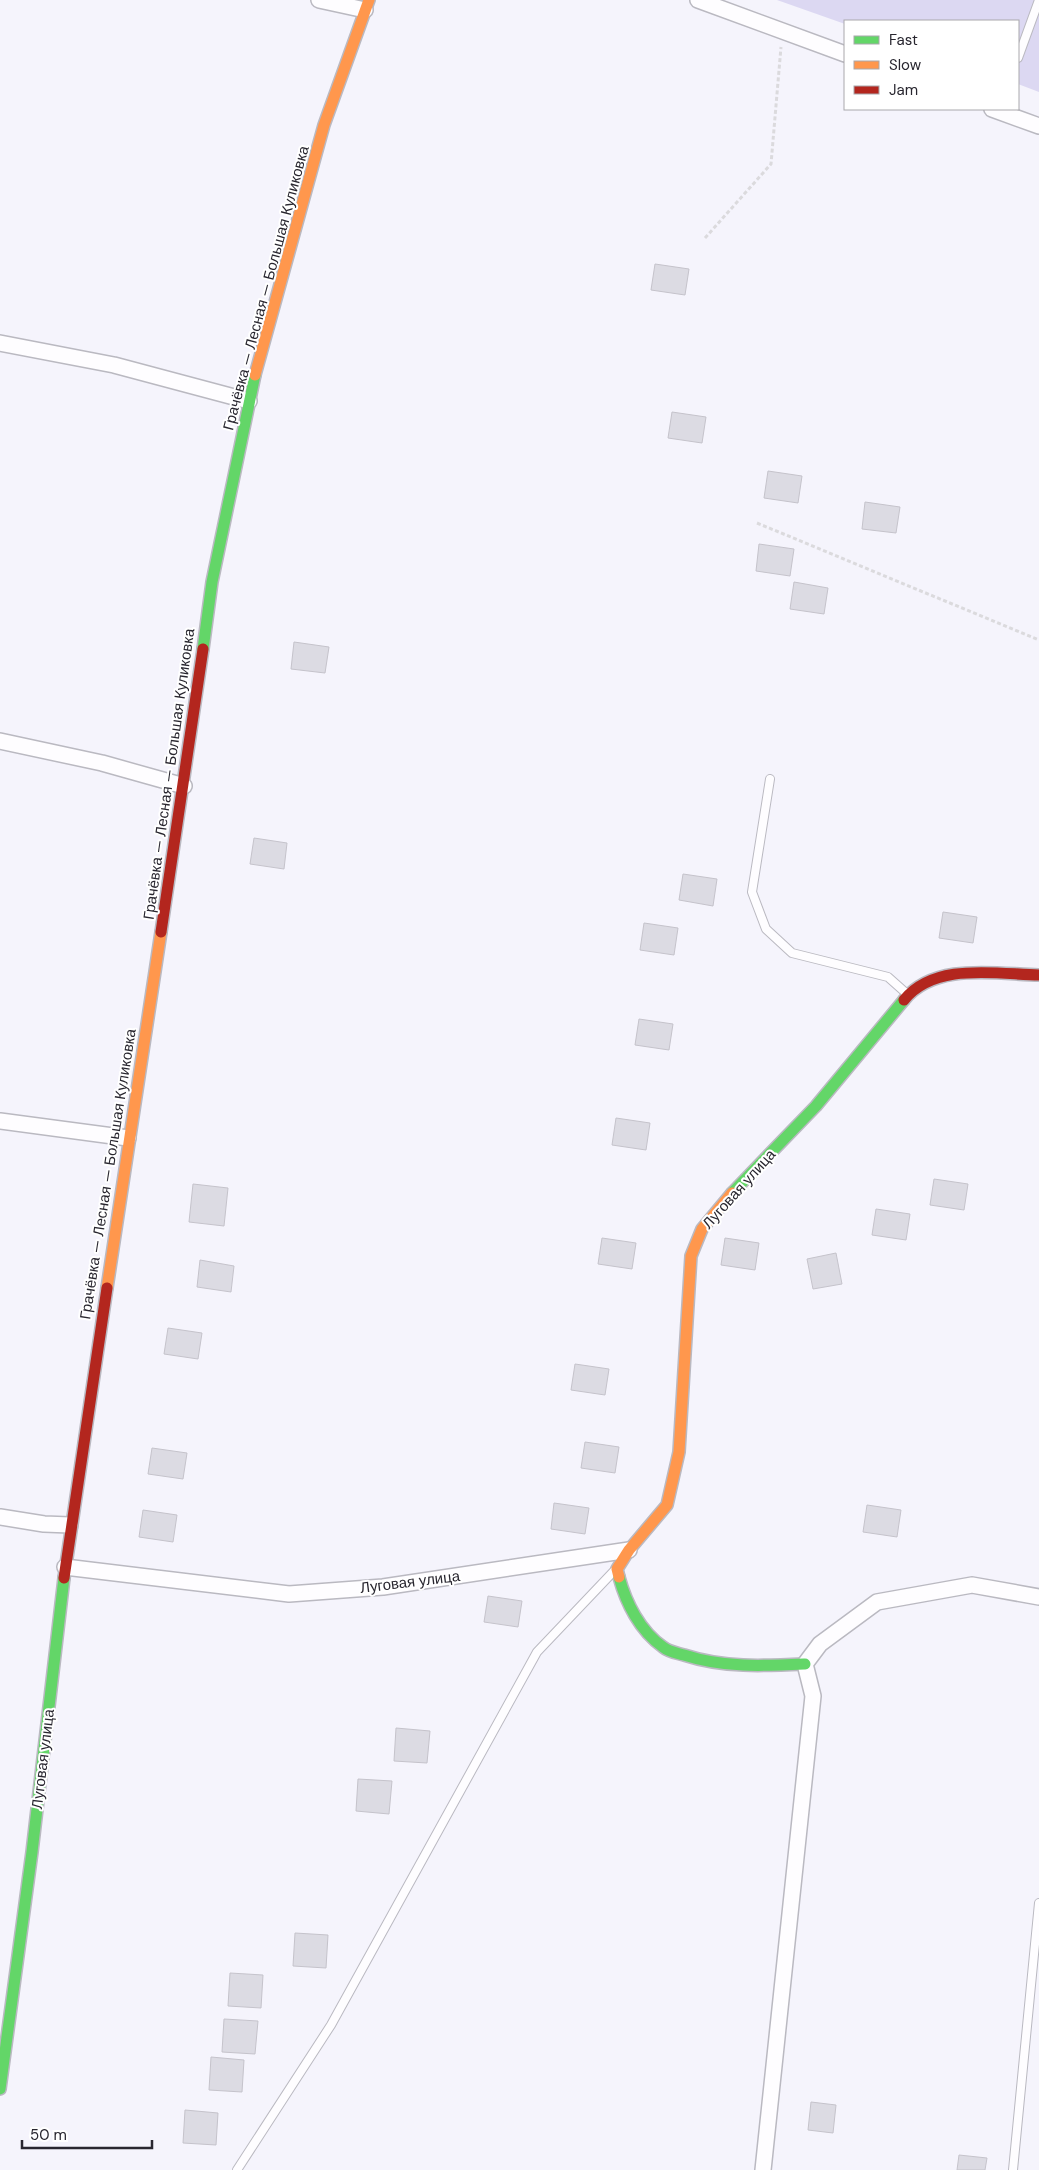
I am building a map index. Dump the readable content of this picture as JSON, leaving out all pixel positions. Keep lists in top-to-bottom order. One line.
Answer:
{"streets":{"street":["Грачёвка — Лесная — Большая Куликовка","Луговая улица"]},"crossings":[["Грачёвка — Лесная — Большая Куликовка","Луговая улица"]],"legend":["Fast","Slow","Jam"],"scale_bar":"50 m"}
